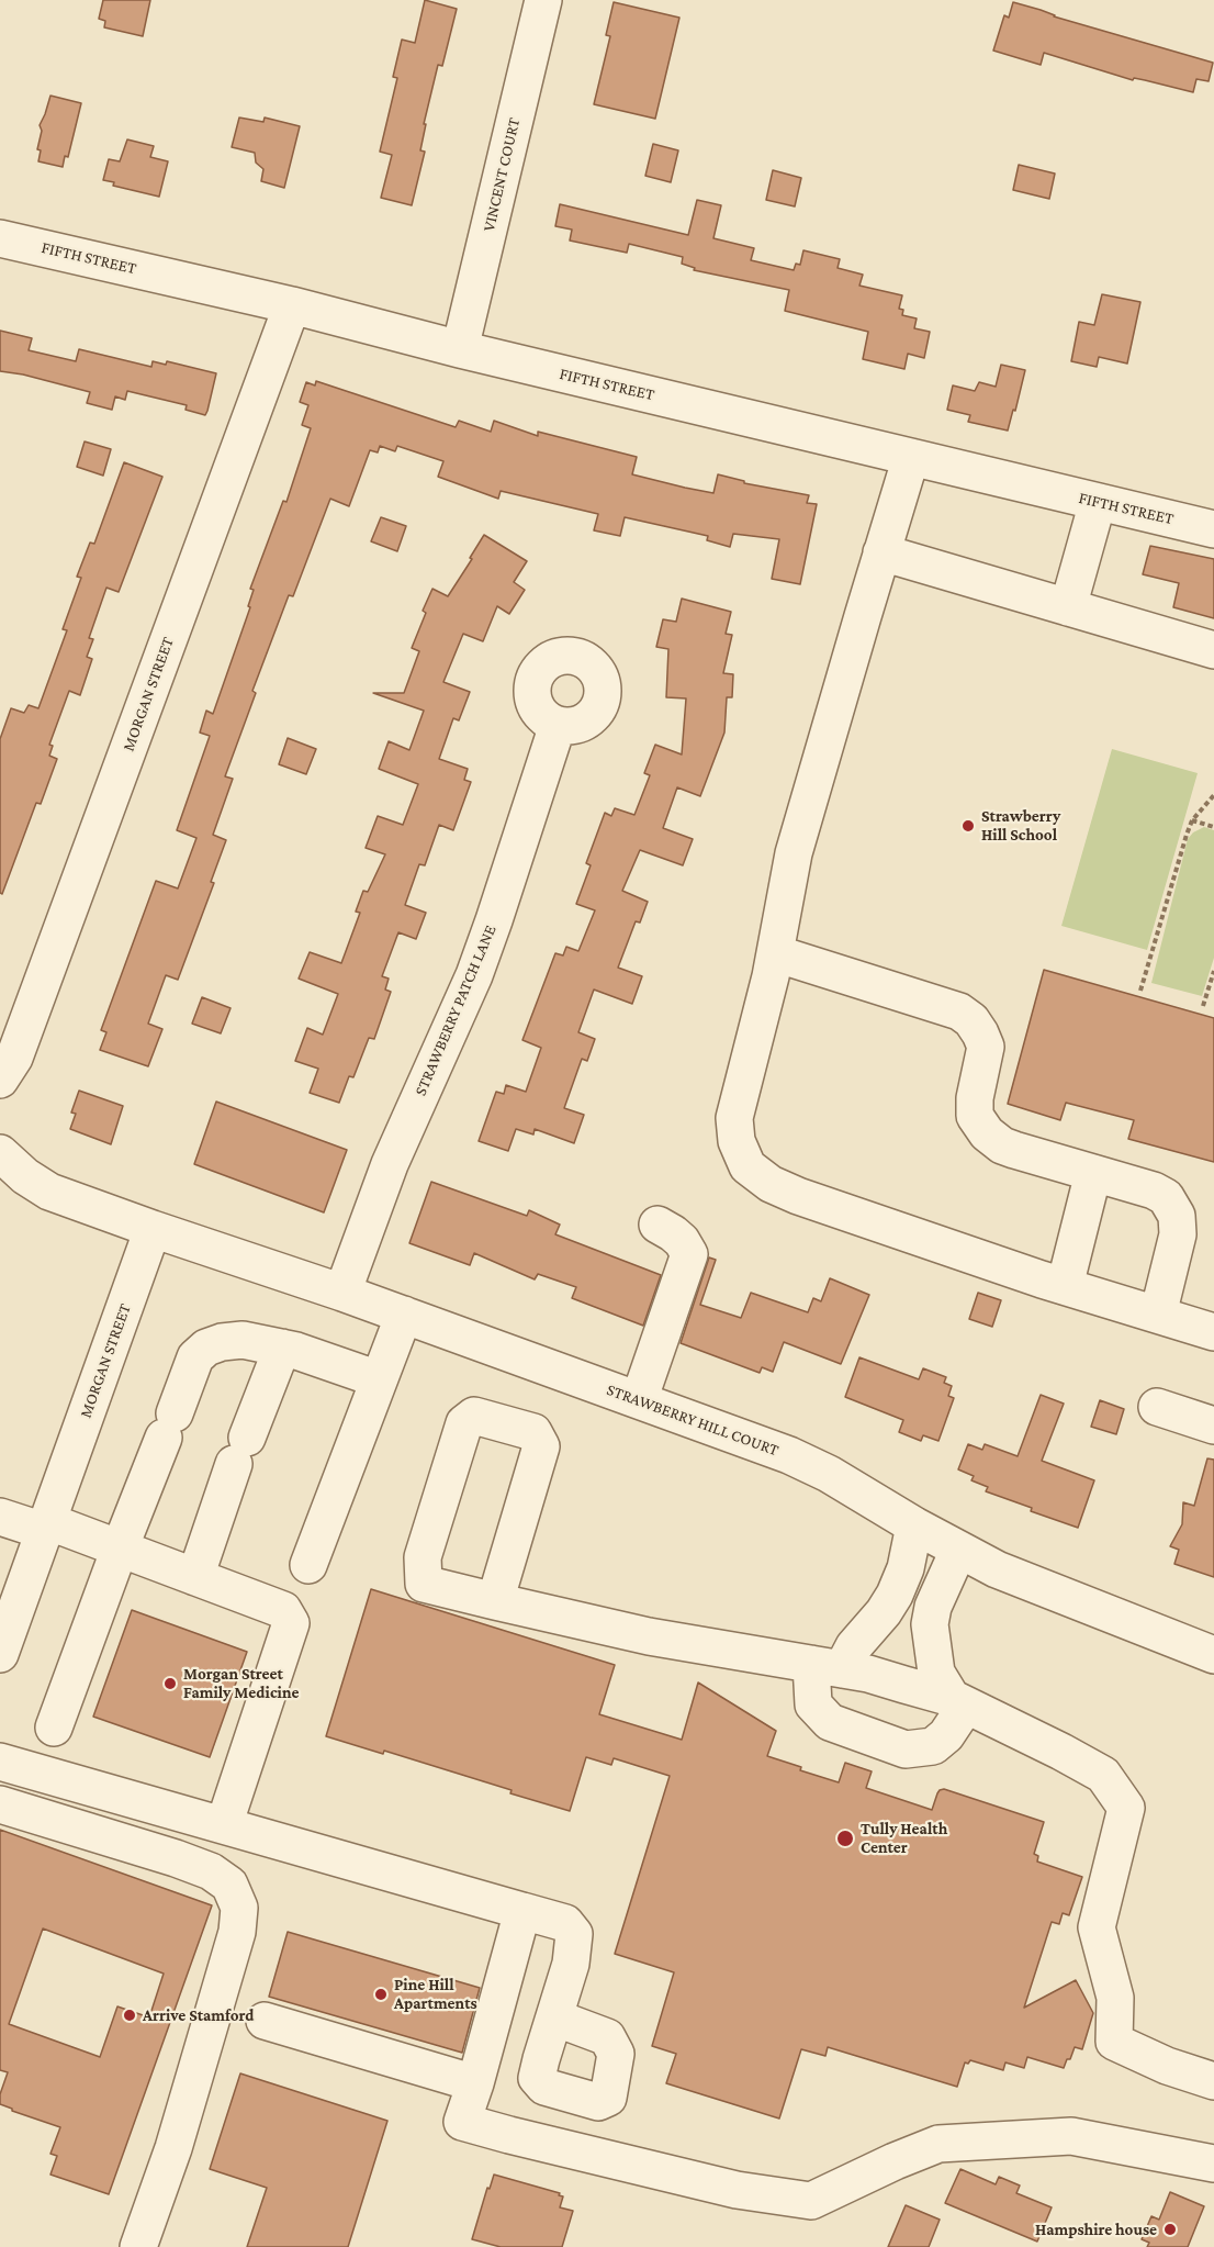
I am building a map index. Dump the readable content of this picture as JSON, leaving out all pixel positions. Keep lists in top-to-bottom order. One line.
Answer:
{"streets":{"street":["VINCENT COURT","FIFTH STREET","MORGAN STREET","STRAWBERRY PATCH LANE","STRAWBERRY HILL COURT"]},"crossings":[["VINCENT COURT","FIFTH STREET"],["FIFTH STREET","MORGAN STREET"],["MORGAN STREET","STRAWBERRY HILL COURT"],["STRAWBERRY PATCH LANE","STRAWBERRY HILL COURT"]],"places":["Strawberry Hill School","Morgan Street Family Medicine","Tully Health Center","Pine Hill Apartments","Arrive Stamford","Hampshire house"]}
